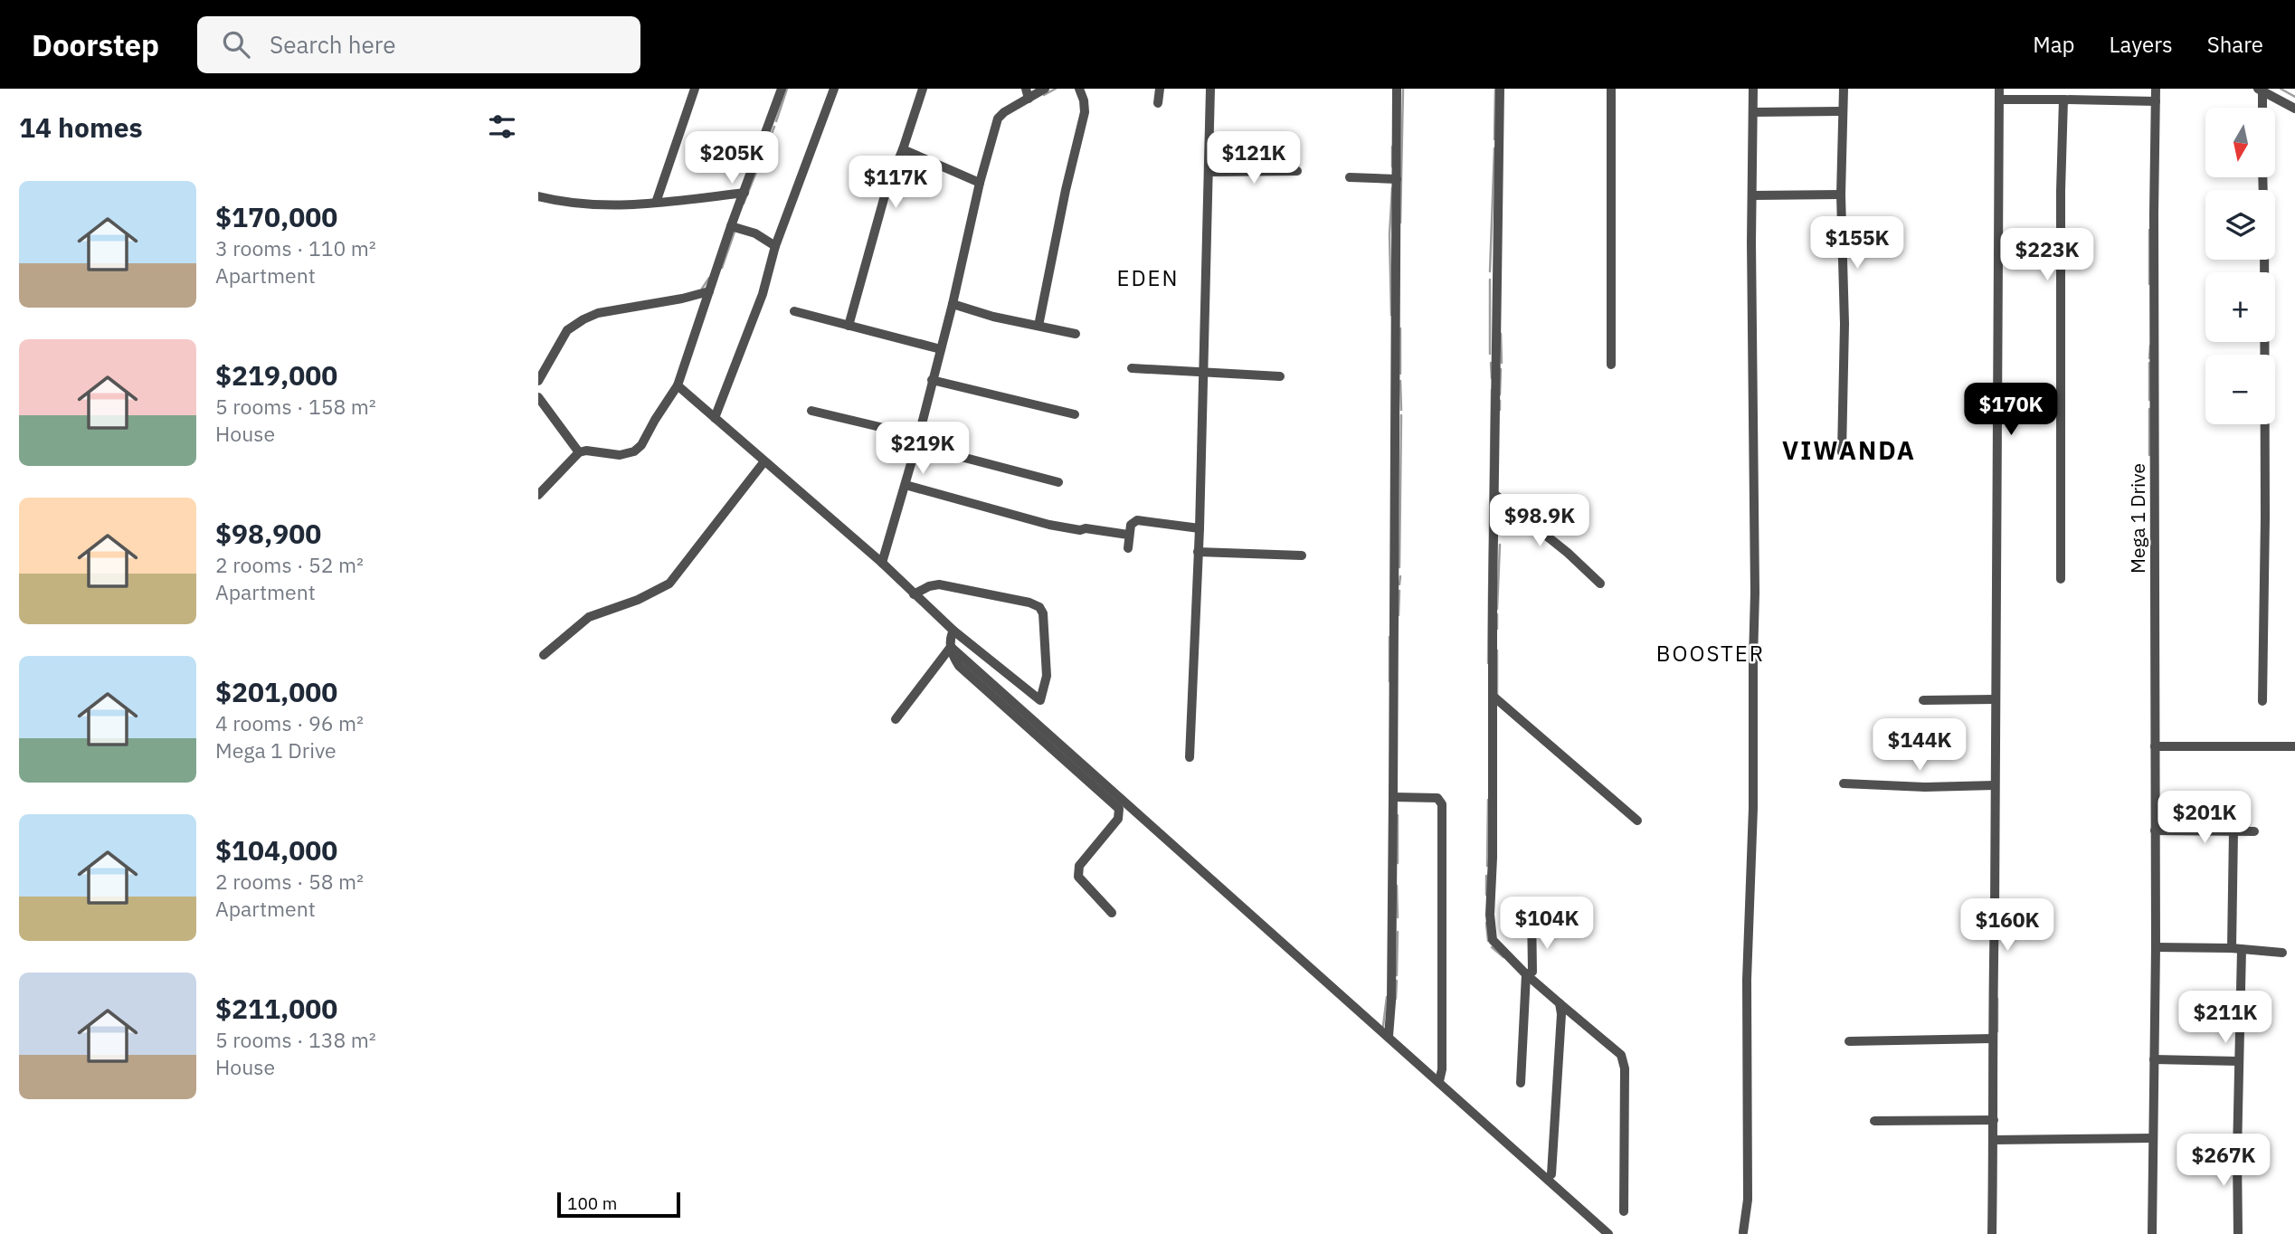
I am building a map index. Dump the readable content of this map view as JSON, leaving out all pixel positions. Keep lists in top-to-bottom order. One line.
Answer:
{"streets":{"street":["Mega 1 Drive"]},"districts":["EDEN","VIWANDA","BOOSTER"],"scale_bar":"100 m","north":"bottom","page":{"header":"Doorstep","search":"Search here","nav":["Map","Layers","Share"],"heading":"14 homes","map_buttons":["+","−"],"price":["$205K","$121K","$117K","$155K","$223K","$170K","$219K","$98.9K","$144K","$201K","$104K","$160K","$211K","$267K"],"list":[{"name":"$170,000","note":"3 rooms · 110 m² · Apartment"},{"name":"$219,000","note":"5 rooms · 158 m² · House"},{"name":"$98,900","note":"2 rooms · 52 m² · Apartment"},{"name":"$201,000","note":"4 rooms · 96 m² · Mega 1 Drive"},{"name":"$104,000","note":"2 rooms · 58 m² · Apartment"},{"name":"$211,000","note":"5 rooms · 138 m² · House"}],"scale":"100 m"}}
